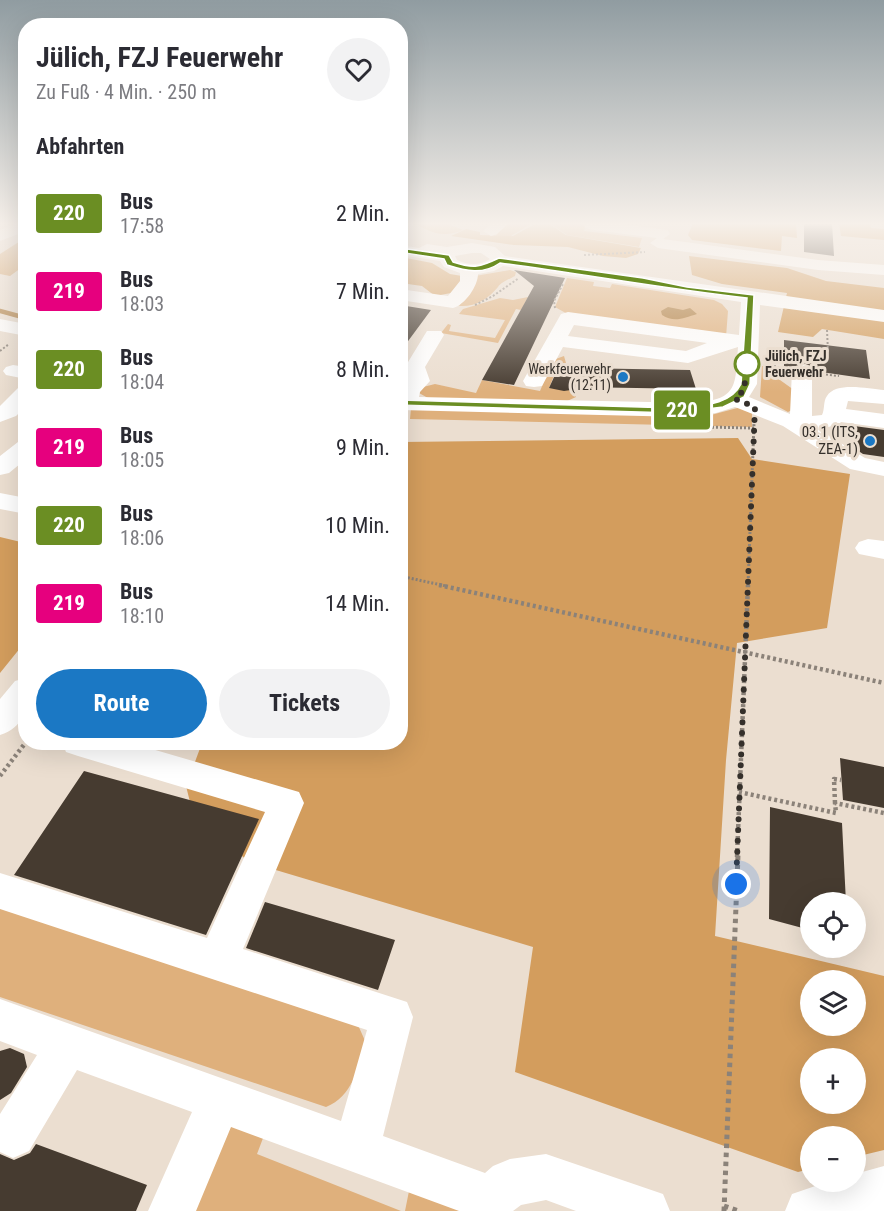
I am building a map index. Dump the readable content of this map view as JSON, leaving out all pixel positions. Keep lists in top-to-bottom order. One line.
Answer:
{"places":["Jülich, FZJ Feuerwehr","Werkfeuerwehr (12.11)","03.1 (ITS, ZEA-1)"],"lines":["bus line 220"],"page":{"on_map":"220","heading":[["Jülich, FZJ Feuerwehr","Zu Fuß · 4 Min. · 250 m"],"Abfahrten"],"list":[{"mark":"220","name":"Bus","note":"17:58","value":"2 Min."},{"mark":"219","name":"Bus","note":"18:03","value":"7 Min."},{"mark":"220","name":"Bus","note":"18:04","value":"8 Min."},{"mark":"219","name":"Bus","note":"18:05","value":"9 Min."},{"mark":"220","name":"Bus","note":"18:06","value":"10 Min."},{"mark":"219","name":"Bus","note":"18:10","value":"14 Min."}],"buttons":["Route","Tickets"],"map_buttons":["+","−"]}}
